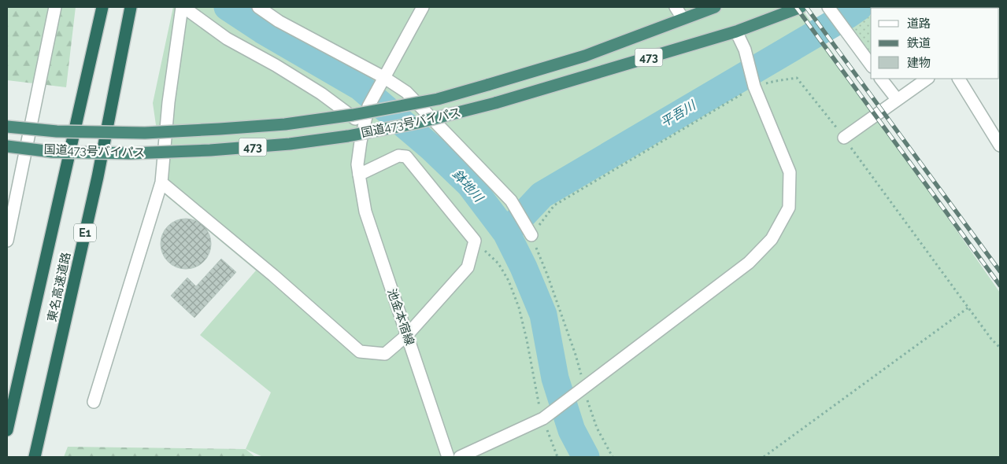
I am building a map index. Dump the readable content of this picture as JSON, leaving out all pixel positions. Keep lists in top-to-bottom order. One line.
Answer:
{"streets":{"highway":["473","国道473号バイパス","E1","東名高速道路"],"street":["池金本宿線"]},"water":["平吾川","鉢地川"],"legend":["道路","鉄道","建物"]}
